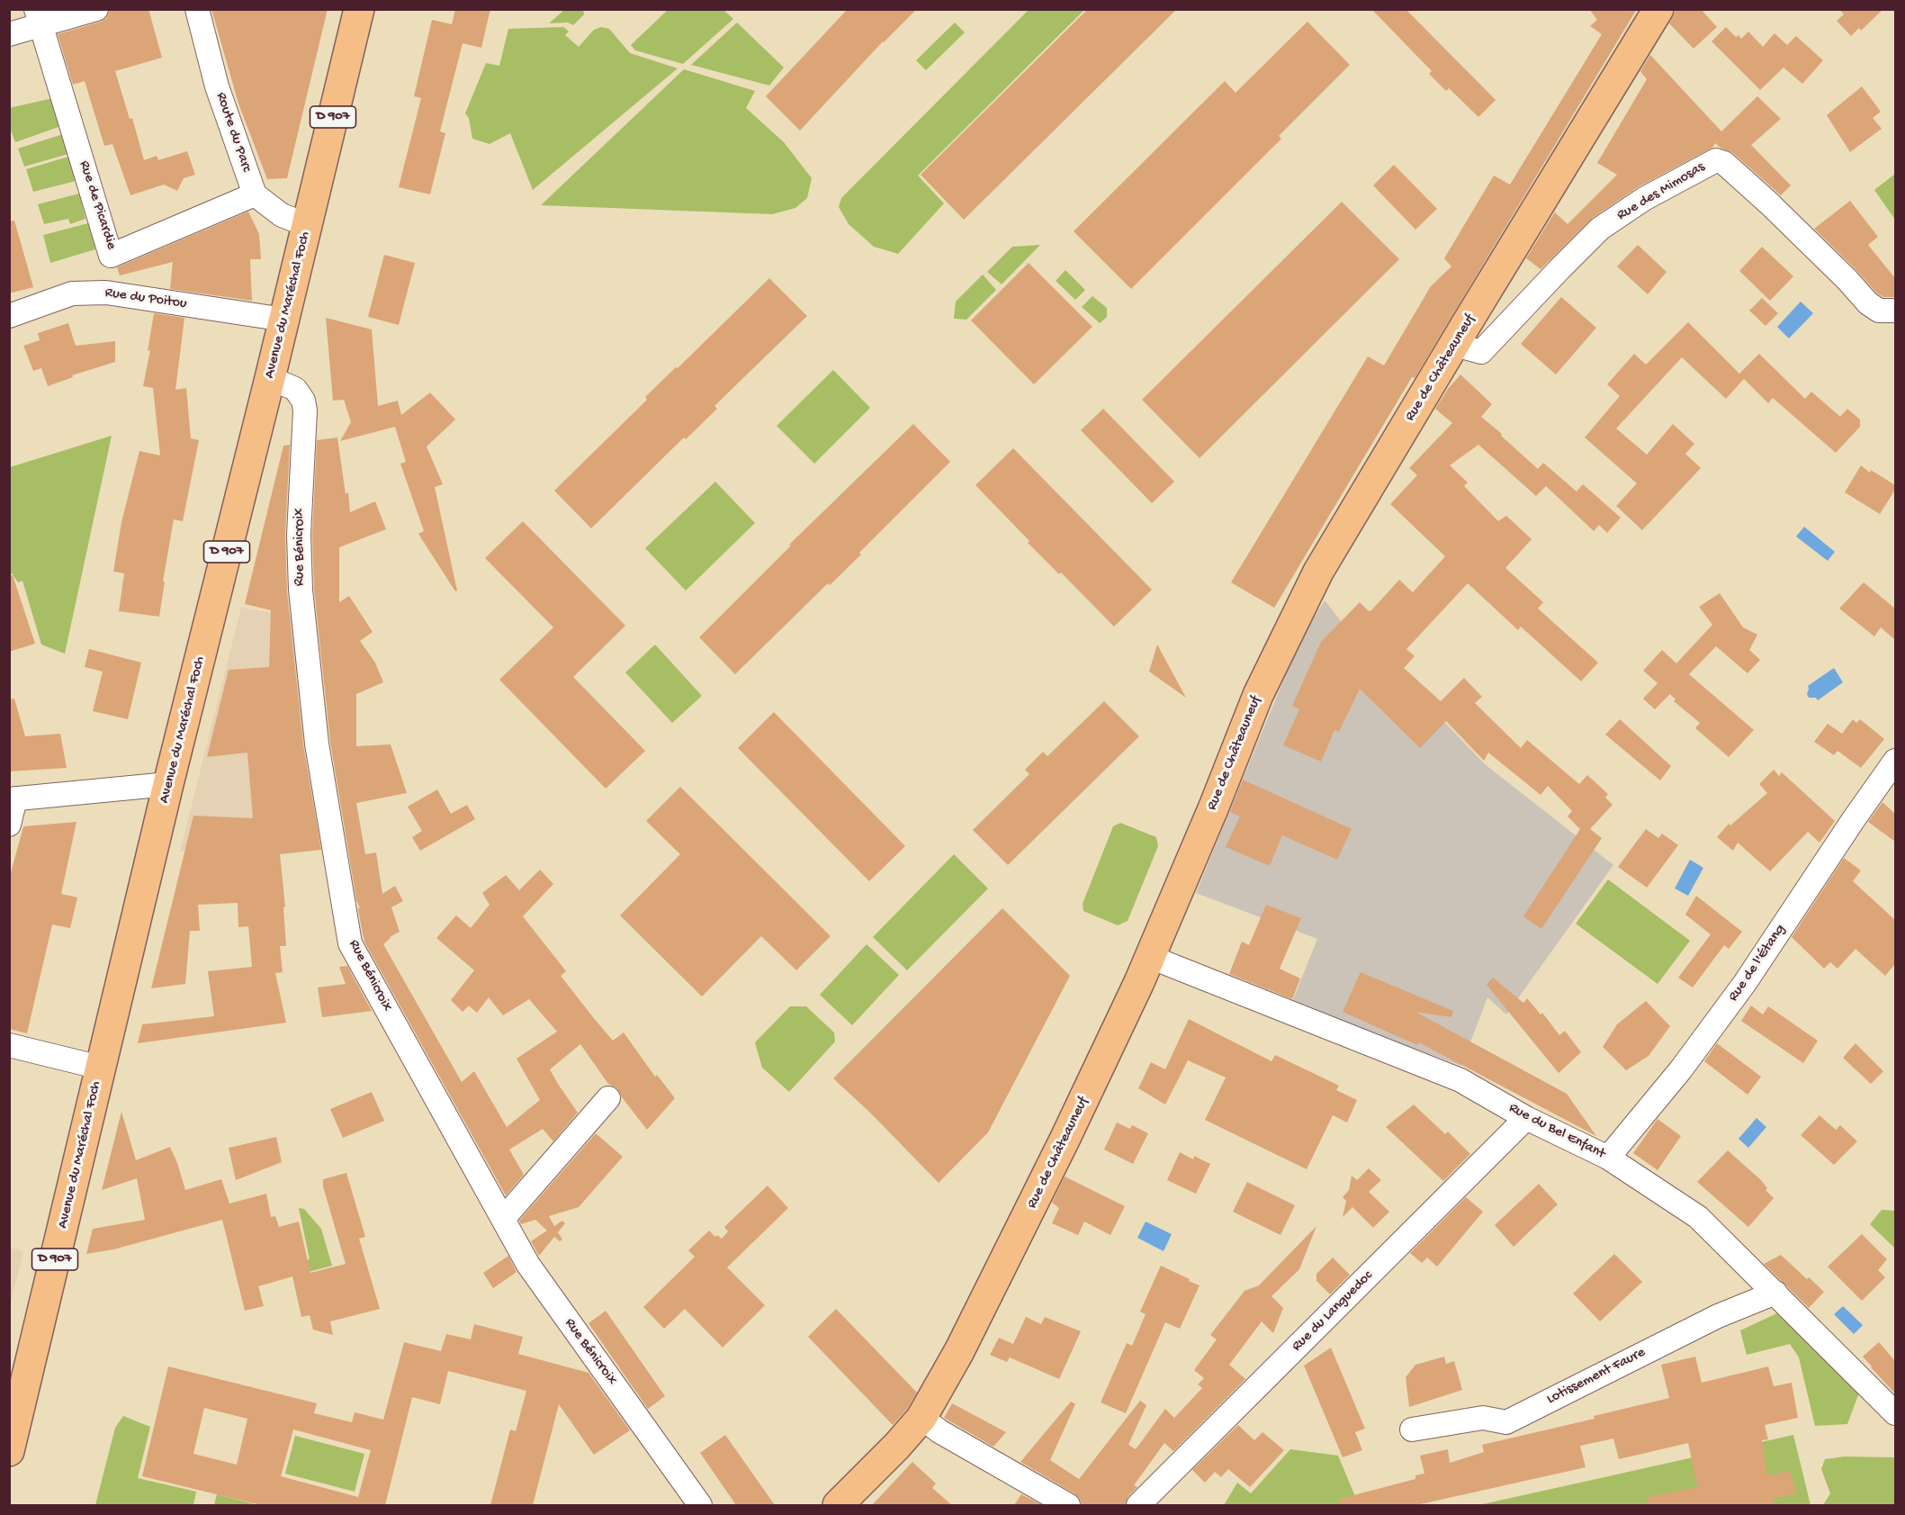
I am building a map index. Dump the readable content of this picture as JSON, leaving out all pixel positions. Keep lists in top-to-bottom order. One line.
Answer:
{"streets":{"main road":["D 907","Avenue du Maréchal Foch","Rue de Châteauneuf"],"street":["Route du Parc","Rue des Mimosas","Rue de Picardie","Rue du Poitou","Rue Bénicroix","Rue de l'Étang","Rue du Bel Enfant","Rue du Languedoc","Lotissement Faure"]},"crossings":[["Route du Parc","Rue de Picardie"],["Rue des Mimosas","Rue de Châteauneuf"],["Rue du Poitou","Avenue du Maréchal Foch"],["Avenue du Maréchal Foch","Rue Bénicroix"],["Rue de Châteauneuf","Rue du Bel Enfant"],["Rue de l'Étang","Rue du Bel Enfant"],["Rue du Bel Enfant","Rue du Languedoc"],["Rue du Bel Enfant","Lotissement Faure"]]}
